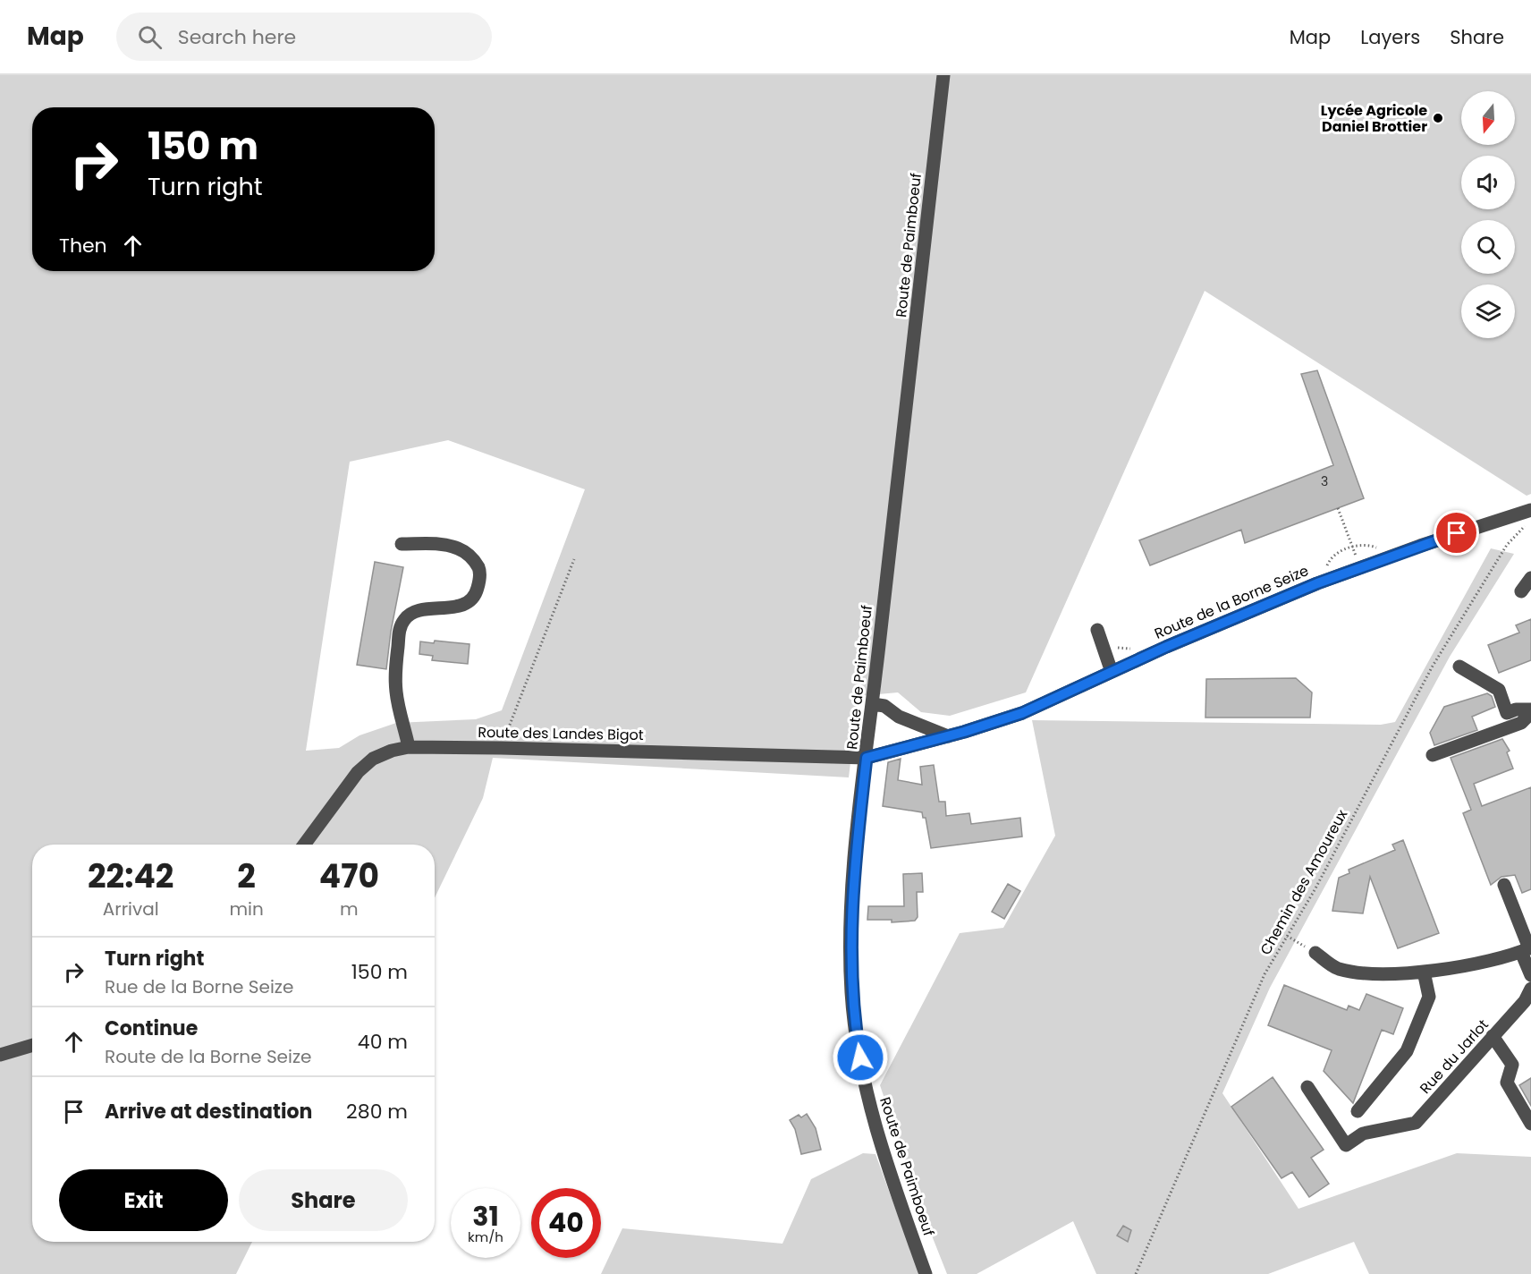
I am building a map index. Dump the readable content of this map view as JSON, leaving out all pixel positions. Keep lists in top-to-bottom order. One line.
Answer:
{"streets":{"street":["Route de Paimboeuf","Route de la Borne Seize","Route des Landes Bigot","Rue du Jarlot"],"path":["Chemin des Amoureux"]},"crossings":[["Route de Paimboeuf","Route des Landes Bigot"],["Route de la Borne Seize","Route des Landes Bigot"]],"places":["Lycée Agricole Daniel Brottier"],"house_numbers":["3"],"north":"bottom","page":{"header":"Map","search":"Search here","nav":["Map","Layers","Share"],"turn":["150 m","Turn right"],"then":"Then","eta":["22:42","Arrival","2","min","470","m"],"list":[{"name":"Turn right","note":"Rue de la Borne Seize","value":"150 m"},{"name":"Continue","note":"Route de la Borne Seize","value":"40 m"},{"name":"Arrive at destination","value":"280 m"}],"buttons":["Exit","Share"],"speed":"31 km/h","limit":"40"}}
